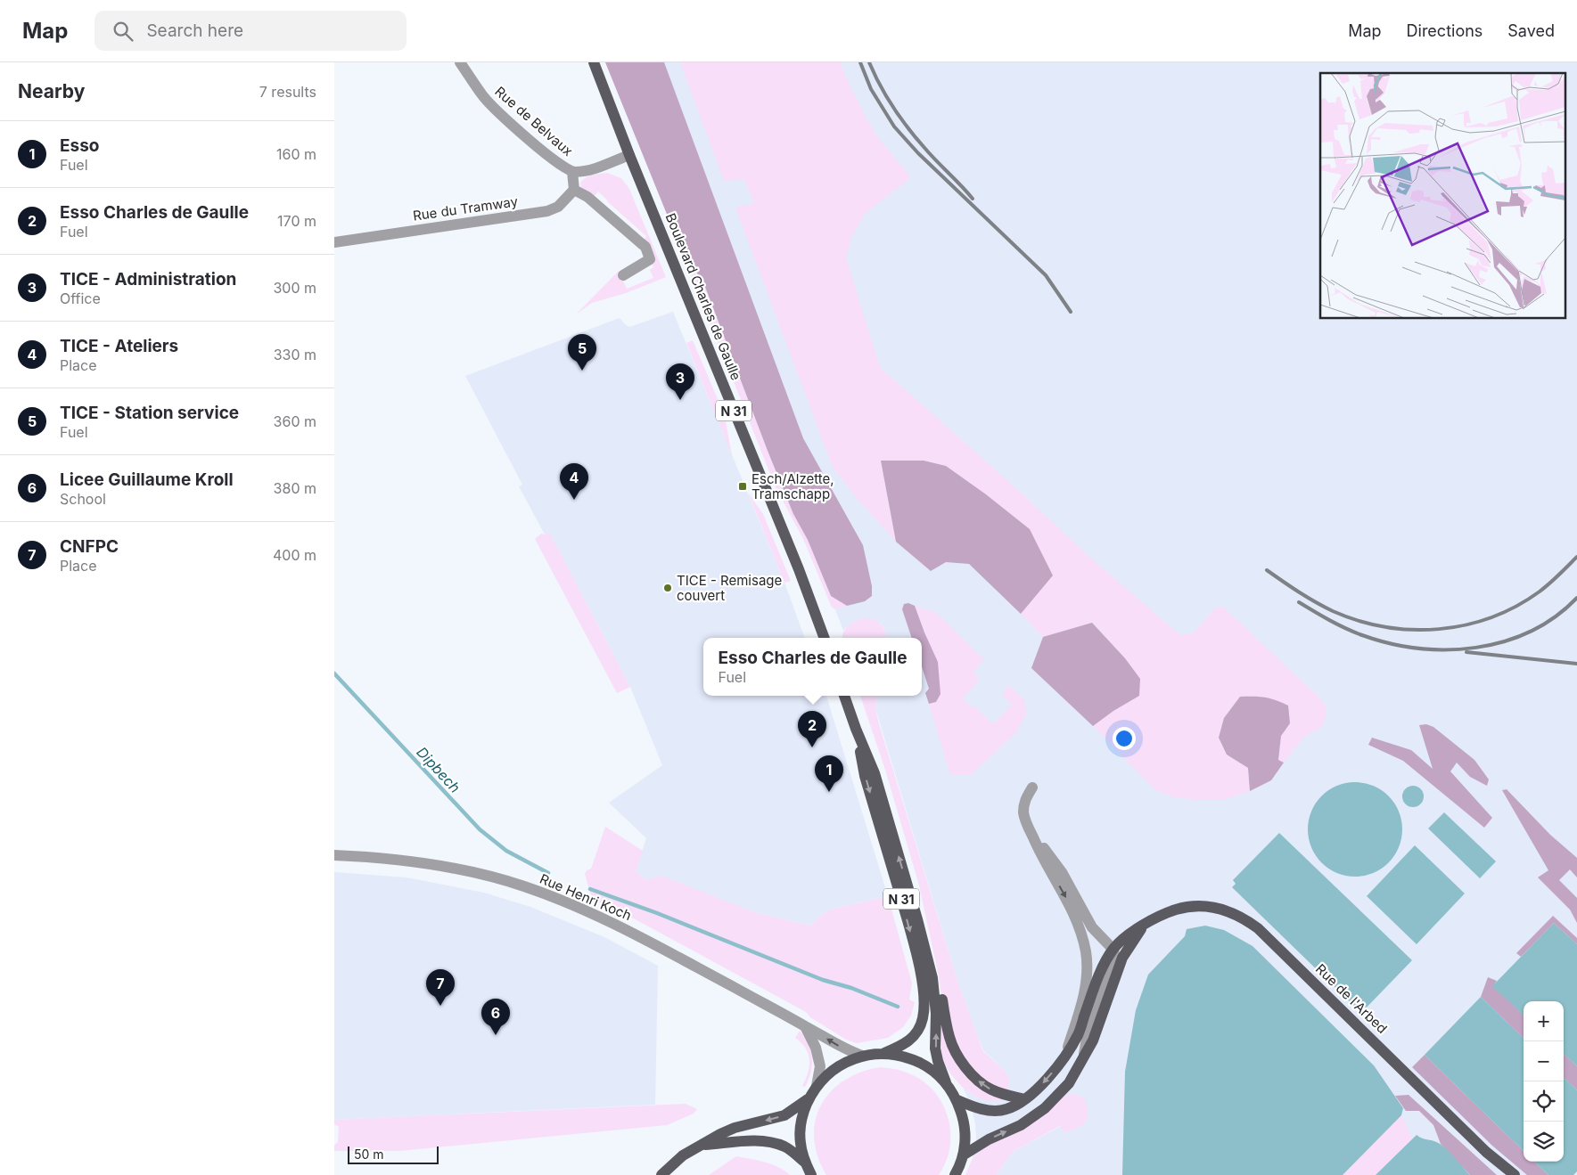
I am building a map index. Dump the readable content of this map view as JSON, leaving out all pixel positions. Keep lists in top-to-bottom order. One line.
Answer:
{"streets":{"main road":["Boulevard Charles de Gaulle","N 31","Rue de l'Arbed"],"street":["Rue de Belvaux","Rue du Tramway","Rue Henri Koch"]},"crossings":[["Rue de Belvaux","Boulevard Charles de Gaulle"]],"water":["Dipbech"],"places":{"transit":["Esch/Alzette, Tramschapp"],"other":["TICE - Remisage couvert"]},"scale_bar":"50 m","page":{"header":"Map","search":"Search here","nav":["Map","Directions","Saved"],"heading":["Nearby","7 results"],"list":[{"mark":"1","name":"Esso","note":"Fuel","value":"160 m"},{"mark":"2","name":"Esso Charles de Gaulle","note":"Fuel","value":"170 m"},{"mark":"3","name":"TICE - Administration","note":"Office","value":"300 m"},{"mark":"4","name":"TICE - Ateliers","note":"Place","value":"330 m"},{"mark":"5","name":"TICE - Station service","note":"Fuel","value":"360 m"},{"mark":"6","name":"Licee Guillaume Kroll","note":"School","value":"380 m"},{"mark":"7","name":"CNFPC","note":"Place","value":"400 m"}],"pins":["5","3","4","2","1","7","6"],"popup":["Esso Charles de Gaulle","Fuel"],"map_buttons":["+","−"],"scale":"50 m"}}
